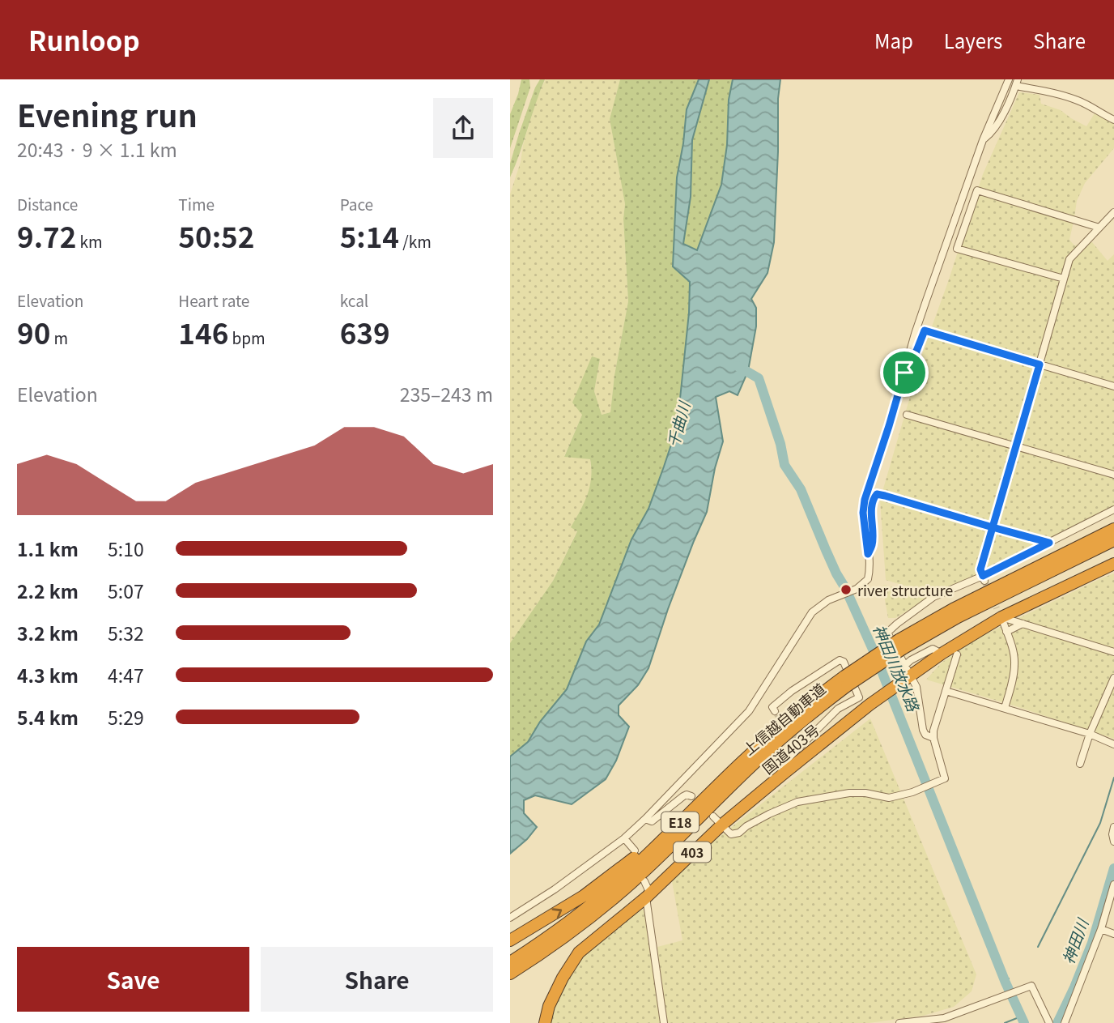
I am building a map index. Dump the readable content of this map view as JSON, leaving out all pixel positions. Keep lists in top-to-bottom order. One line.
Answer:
{"streets":{"highway":["上信越自動車道","国道403号","E18","403"]},"water":["千曲川","神田川放水路","神田川"],"places":["river structure"],"page":{"header":"Runloop","nav":["Map","Layers","Share"],"heading":["Evening run","20:43 · 9 × 1.1 km"],"stats":[["Distance","9.72 km"],["Time","50:52"],["Pace","5:14 /km"],["Elevation","90 m"],["Heart rate","146 bpm"],["kcal","639"]],"chart":["Elevation","235–243 m"],"list":[{"name":"1.1 km","note":"5:10"},{"name":"2.2 km","note":"5:07"},{"name":"3.2 km","note":"5:32"},{"name":"4.3 km","note":"4:47"},{"name":"5.4 km","note":"5:29"}],"buttons":["Save","Share"]}}
